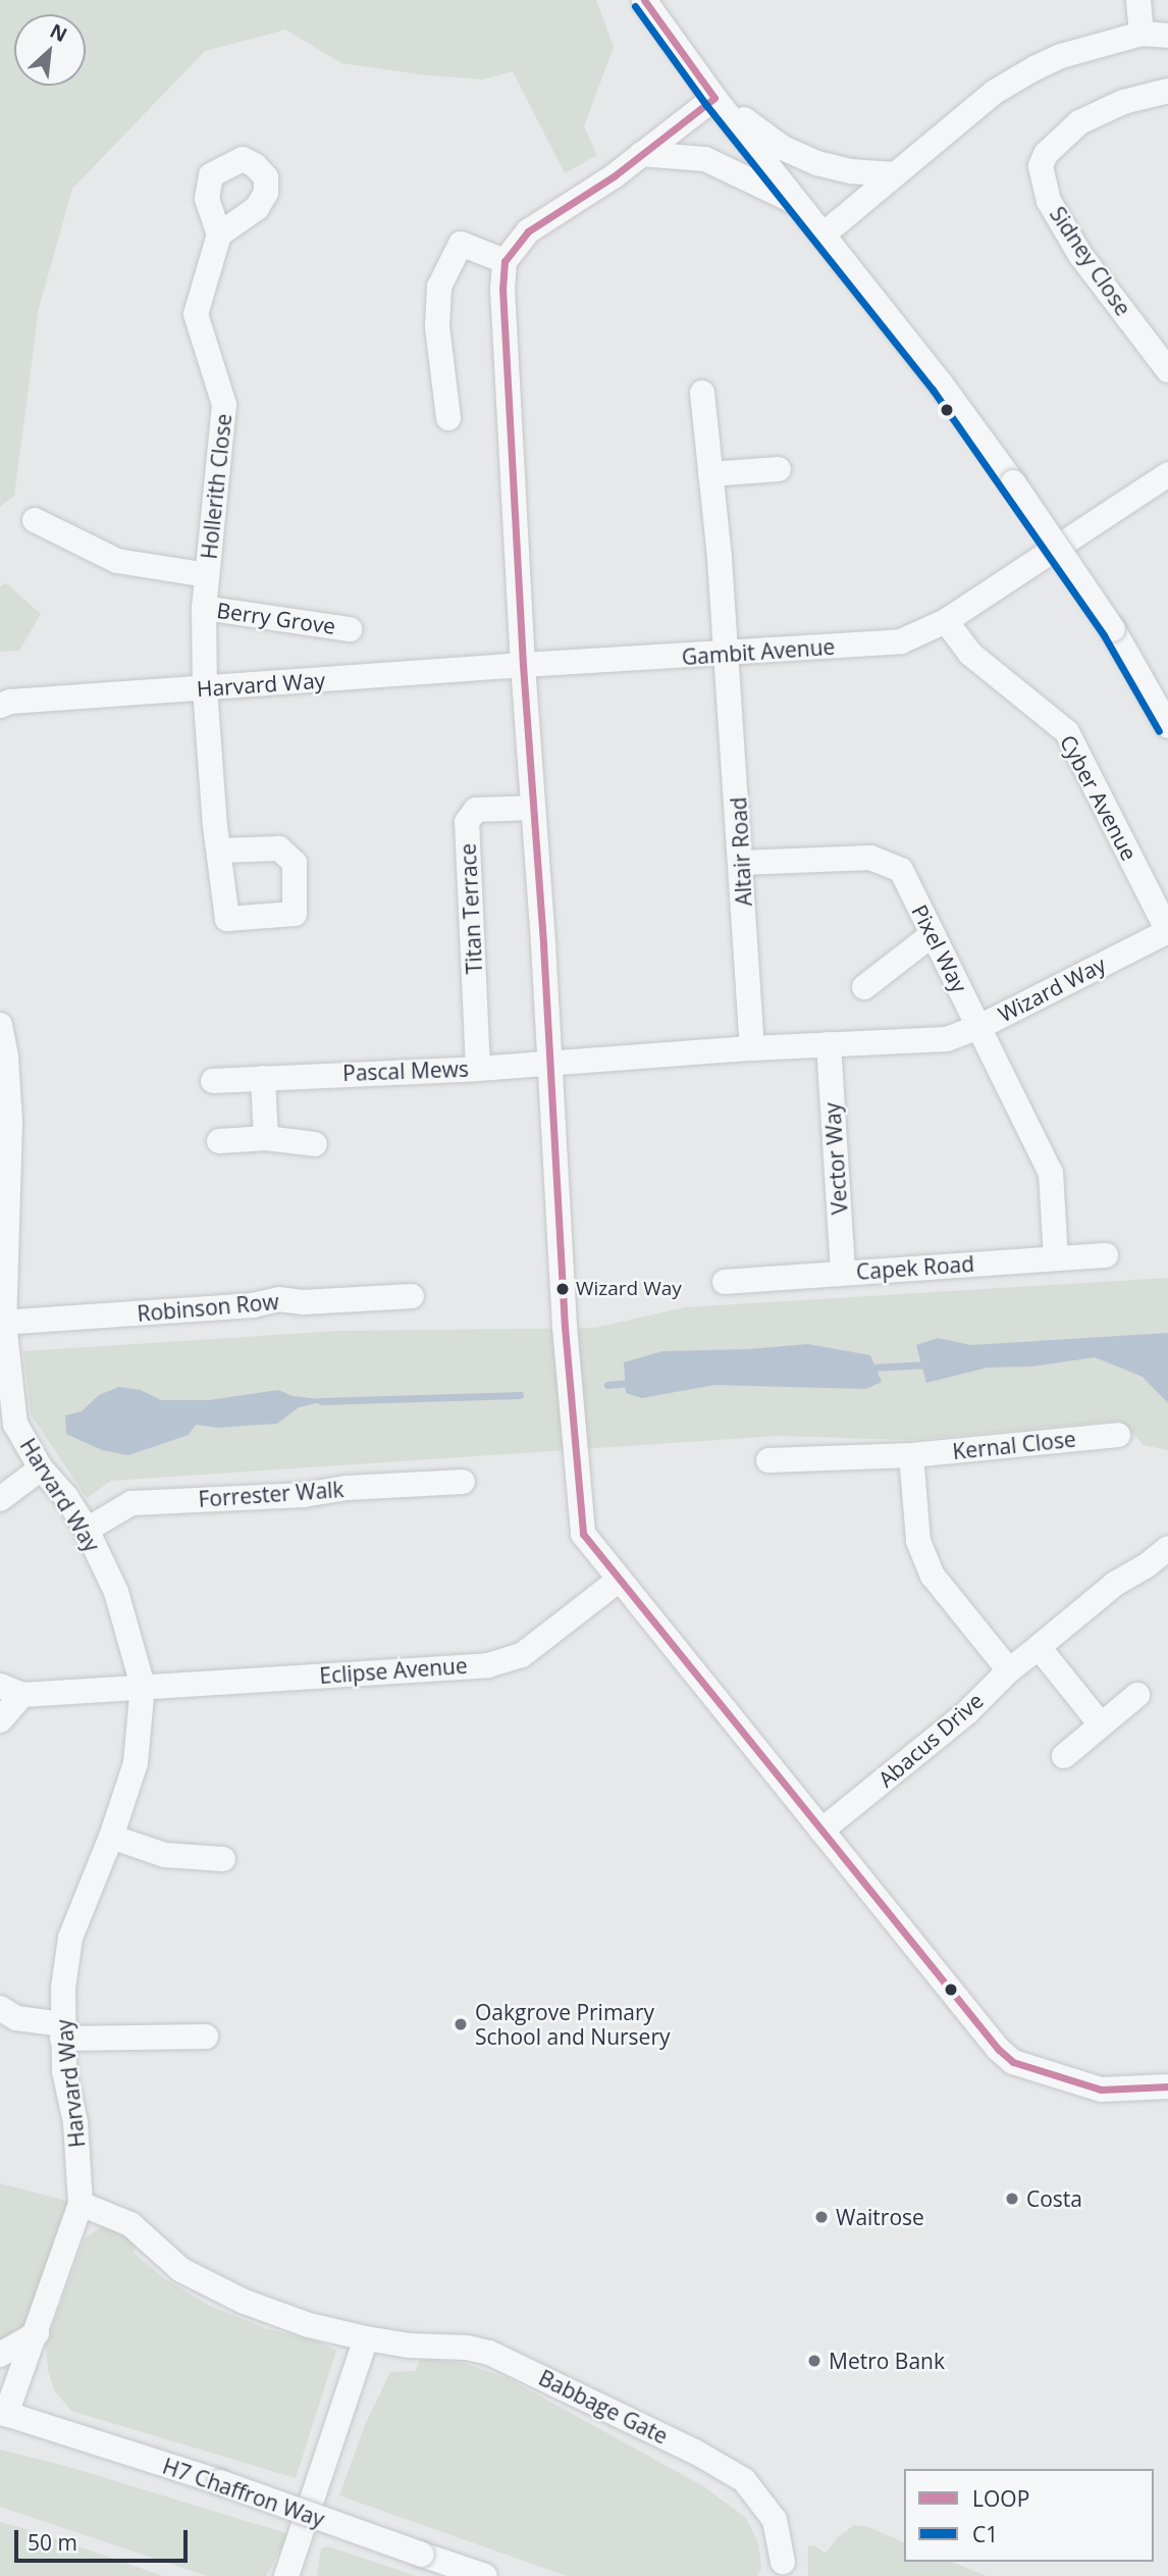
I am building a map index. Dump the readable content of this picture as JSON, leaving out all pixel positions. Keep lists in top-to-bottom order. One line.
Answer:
{"streets":{"street":["Sidney Close","Hollerith Close","Berry Grove","Gambit Avenue","Harvard Way","Cyber Avenue","Altair Road","Titan Terrace","Pixel Way","Wizard Way","Pascal Mews","Vector Way","Capek Road","Robinson Row","Kernal Close","Forrester Walk","Eclipse Avenue","Abacus Drive","Babbage Gate","H7 Chaffron Way"]},"crossings":[["Hollerith Close","Berry Grove"],["Berry Grove","Harvard Way"],["Gambit Avenue","Harvard Way"],["Gambit Avenue","Cyber Avenue"],["Gambit Avenue","Altair Road"],["Harvard Way","Robinson Row"],["Harvard Way","Forrester Walk"],["Harvard Way","Eclipse Avenue"],["Harvard Way","Babbage Gate"],["Cyber Avenue","Wizard Way"],["Altair Road","Pixel Way"],["Altair Road","Wizard Way"],["Titan Terrace","Pascal Mews"],["Pixel Way","Wizard Way"],["Pixel Way","Capek Road"],["Wizard Way","Pascal Mews"],["Wizard Way","Vector Way"],["Vector Way","Capek Road"]],"places":["Wizard Way","Oakgrove Primary School and Nursery","Costa","Waitrose","Metro Bank"],"lines":["transit line LOOP","transit line C1"],"legend":["LOOP","C1"],"scale_bar":"50 m","north":"top right"}
